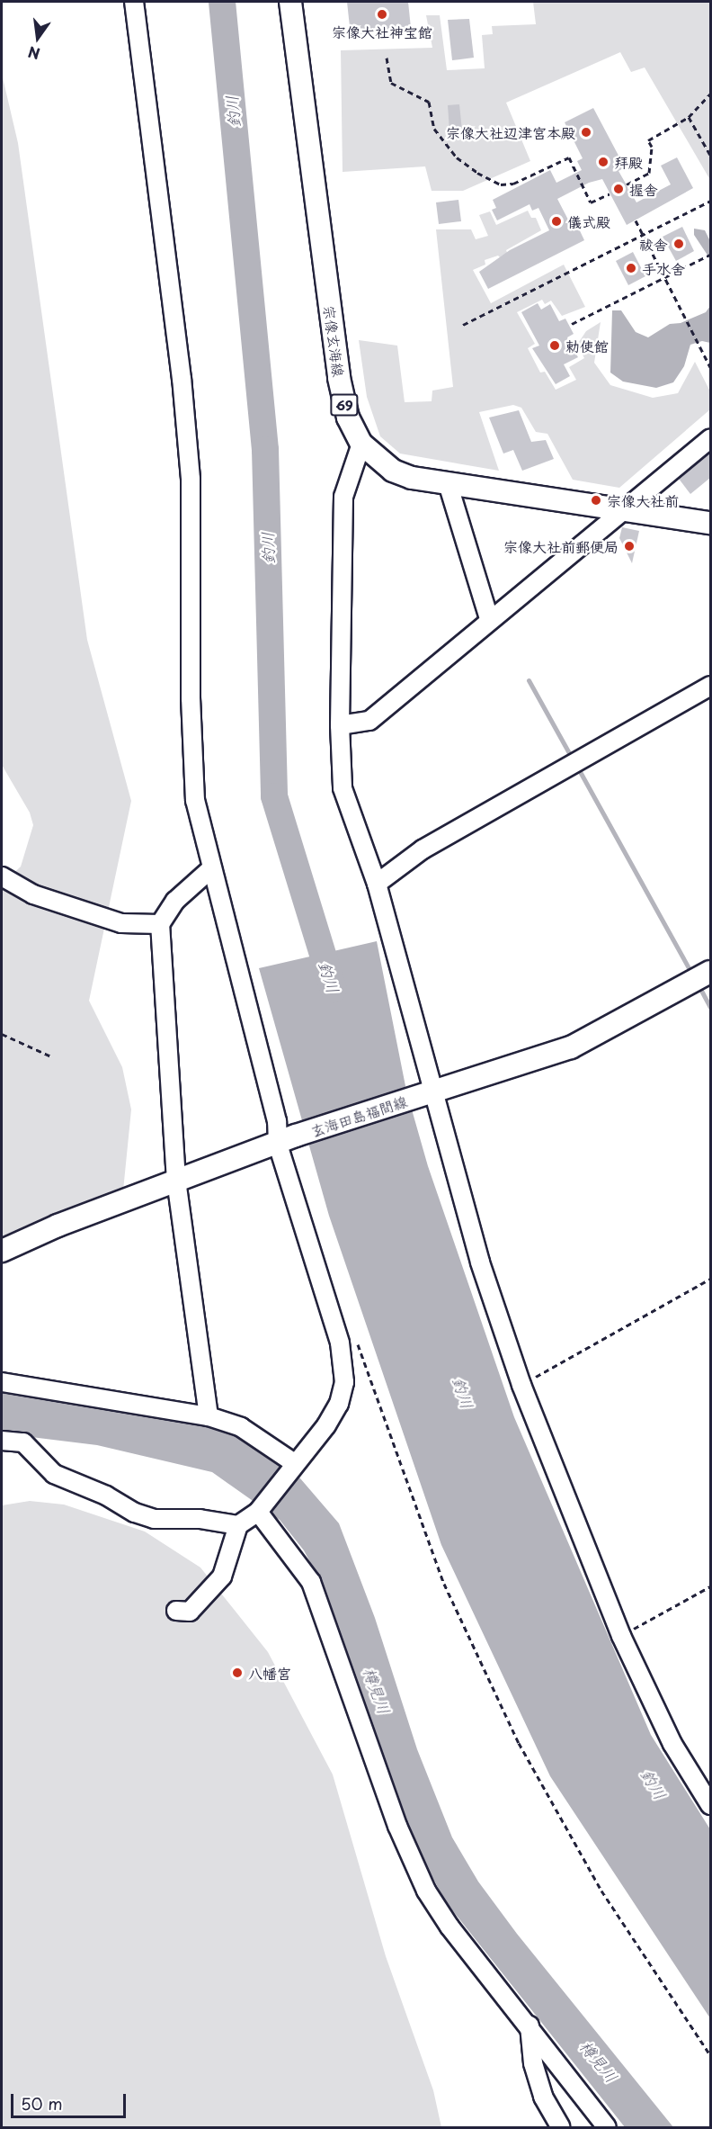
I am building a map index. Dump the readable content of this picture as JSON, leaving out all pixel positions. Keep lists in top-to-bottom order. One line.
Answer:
{"streets":{"main road":["宗像玄海線","69","玄海田島福間線"]},"water":["釣川","樽見川"],"places":["宗像大社神宝館","宗像大社辺津宮本殿","拜殿","握舎","儀式殿","祓舎","手水舍","勅使館","宗像大社前","宗像大社前郵便局","八幡宮"],"scale_bar":"50 m","north":"bottom"}
